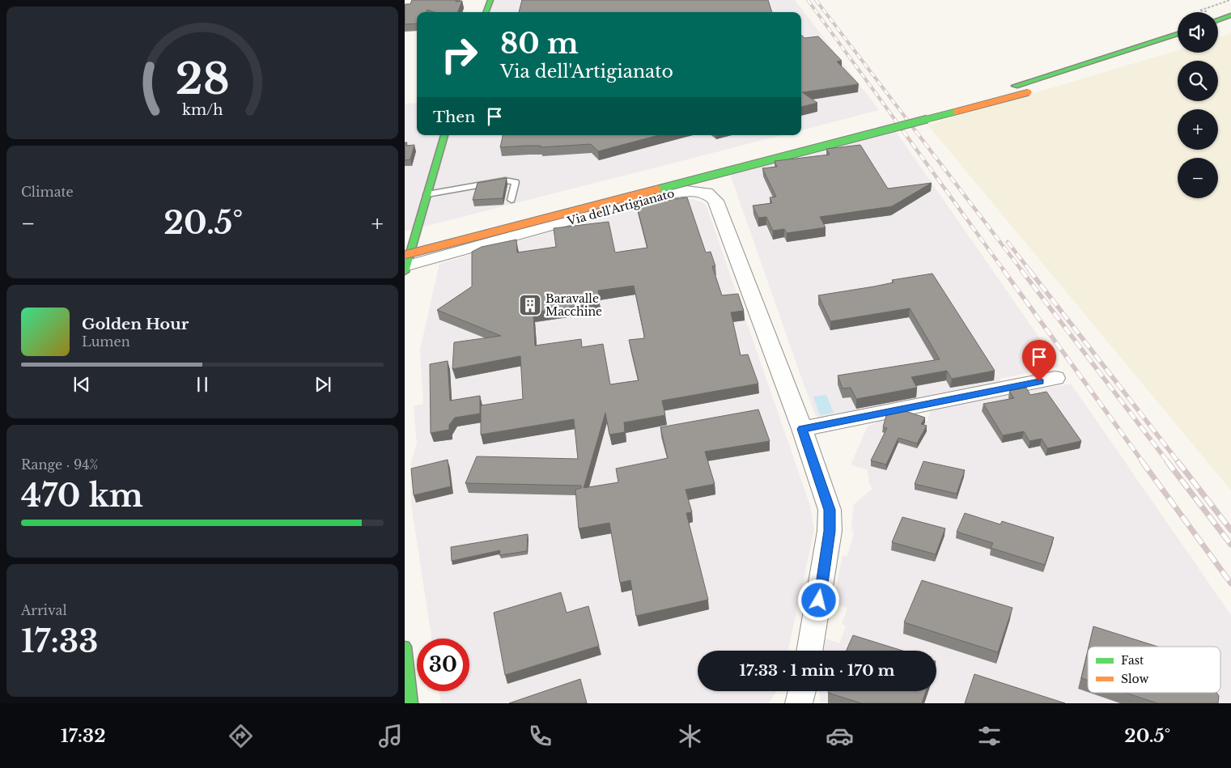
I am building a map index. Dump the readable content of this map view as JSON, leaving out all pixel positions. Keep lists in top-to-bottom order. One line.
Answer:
{"streets":{"street":["Via dell'Artigianato"]},"places":{"building":["Baravalle Macchine"]},"legend":["Fast","Slow"],"page":{"map_buttons":["+","−"],"turn":["80 m","Via dell'Artigianato"],"then":"Then","tile":["Climate",["Range · 94%","470 km"],["Arrival","17:33"]],"heat":["−","20.5°","+"],"song":["Golden Hour","Lumen"],"limit":"30","trip":"17:33 · 1 min · 170 m","tabs":["17:32","20.5°"],"gauge":["28","km/h"]}}
